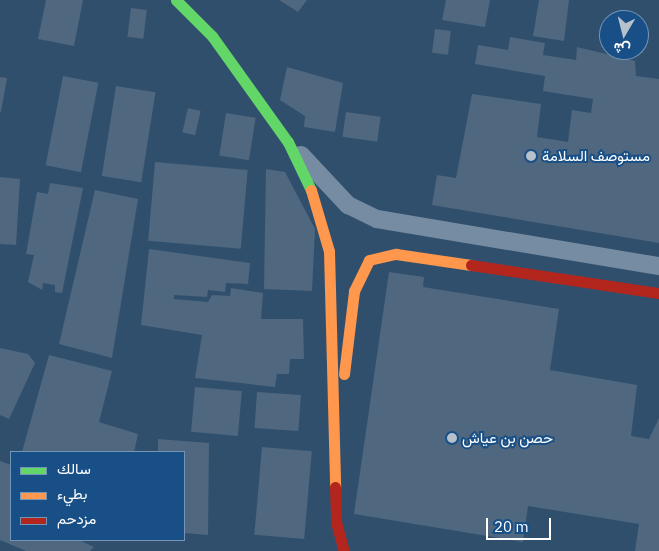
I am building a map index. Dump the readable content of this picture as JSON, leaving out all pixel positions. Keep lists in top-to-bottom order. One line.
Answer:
{"places":["مستوصف السلامة","حصن بن عياش"],"legend":["سالك","بطيء","مزدحم"],"scale_bar":"20 m","north":"bottom"}
